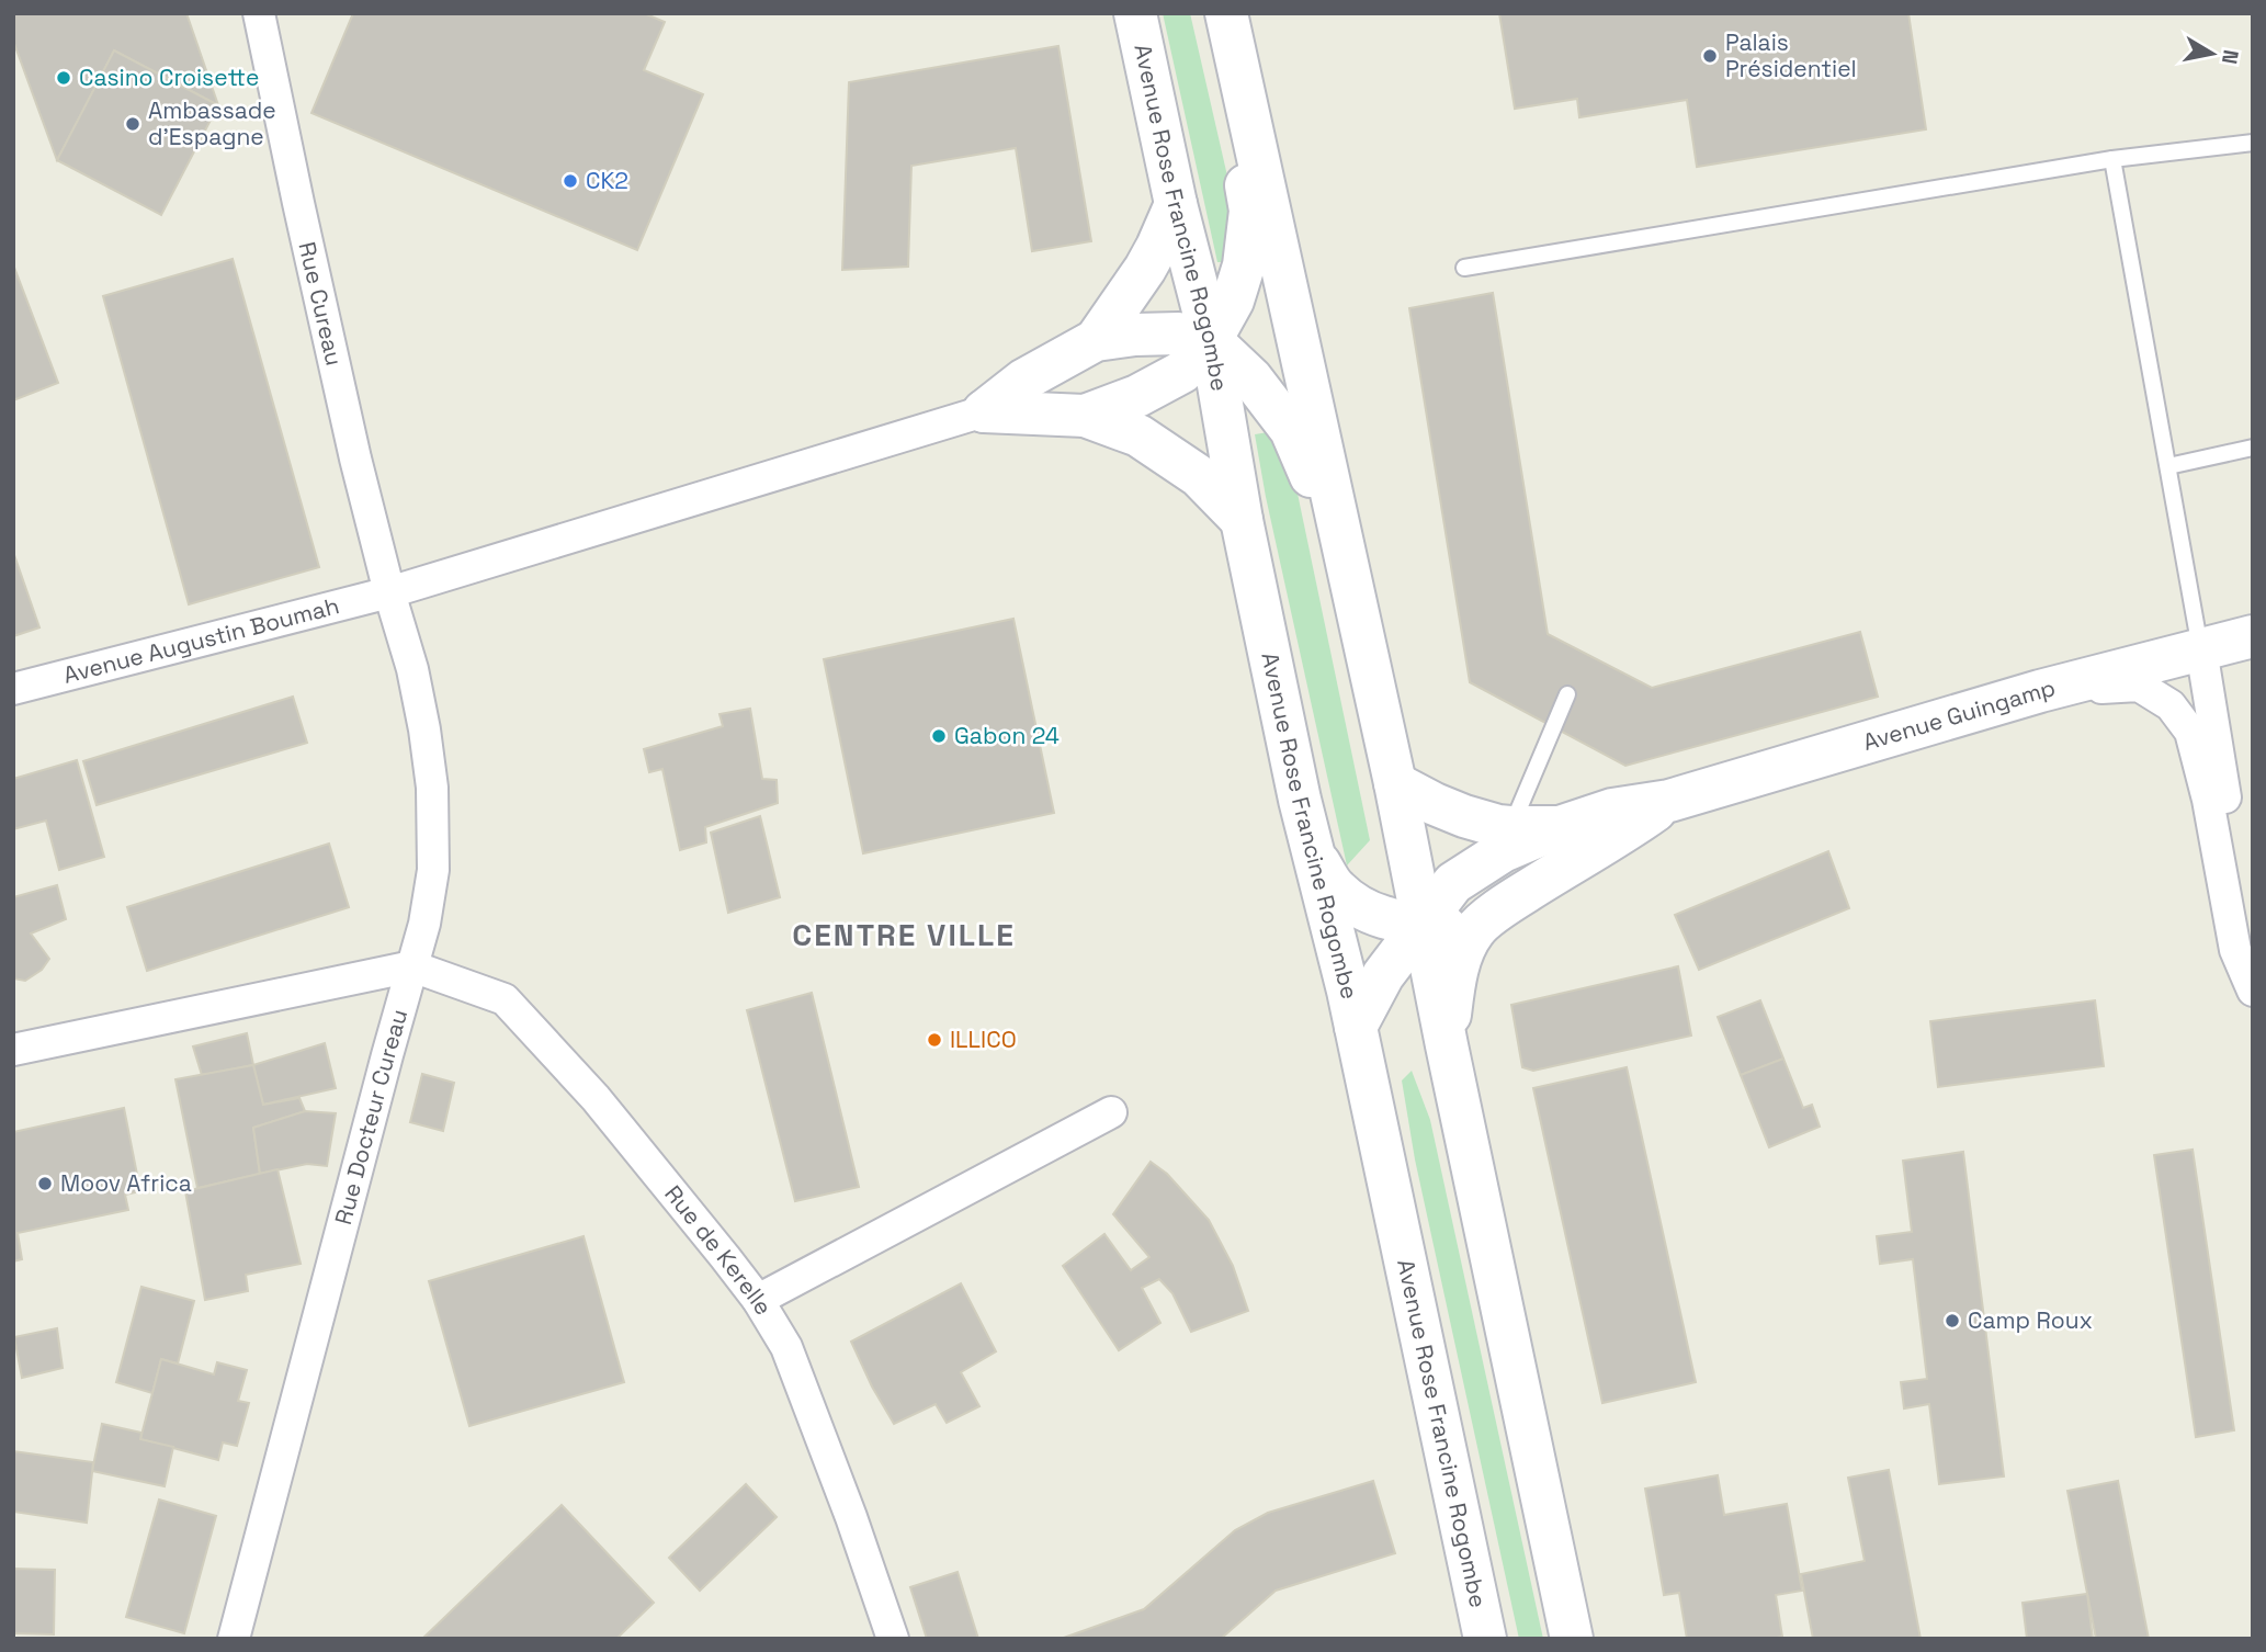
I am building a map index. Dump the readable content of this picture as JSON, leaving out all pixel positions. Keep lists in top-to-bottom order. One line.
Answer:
{"streets":{"main road":["Avenue Rose Francine Rogombe","Avenue Guingamp"],"street":["Rue Cureau","Avenue Augustin Boumah","Rue Docteur Cureau","Rue de Kerelle"]},"crossings":[["Rue Cureau","Avenue Augustin Boumah"],["Rue Cureau","Rue Docteur Cureau"],["Avenue Augustin Boumah","Rue Docteur Cureau"],["Rue Docteur Cureau","Rue de Kerelle"]],"districts":["CENTRE VILLE"],"places":["Palais Présidentiel","Casino Croisette","Ambassade d'Espagne","CK2","Gabon 24","ILLICO","Moov Africa","Camp Roux"],"north":"right"}
